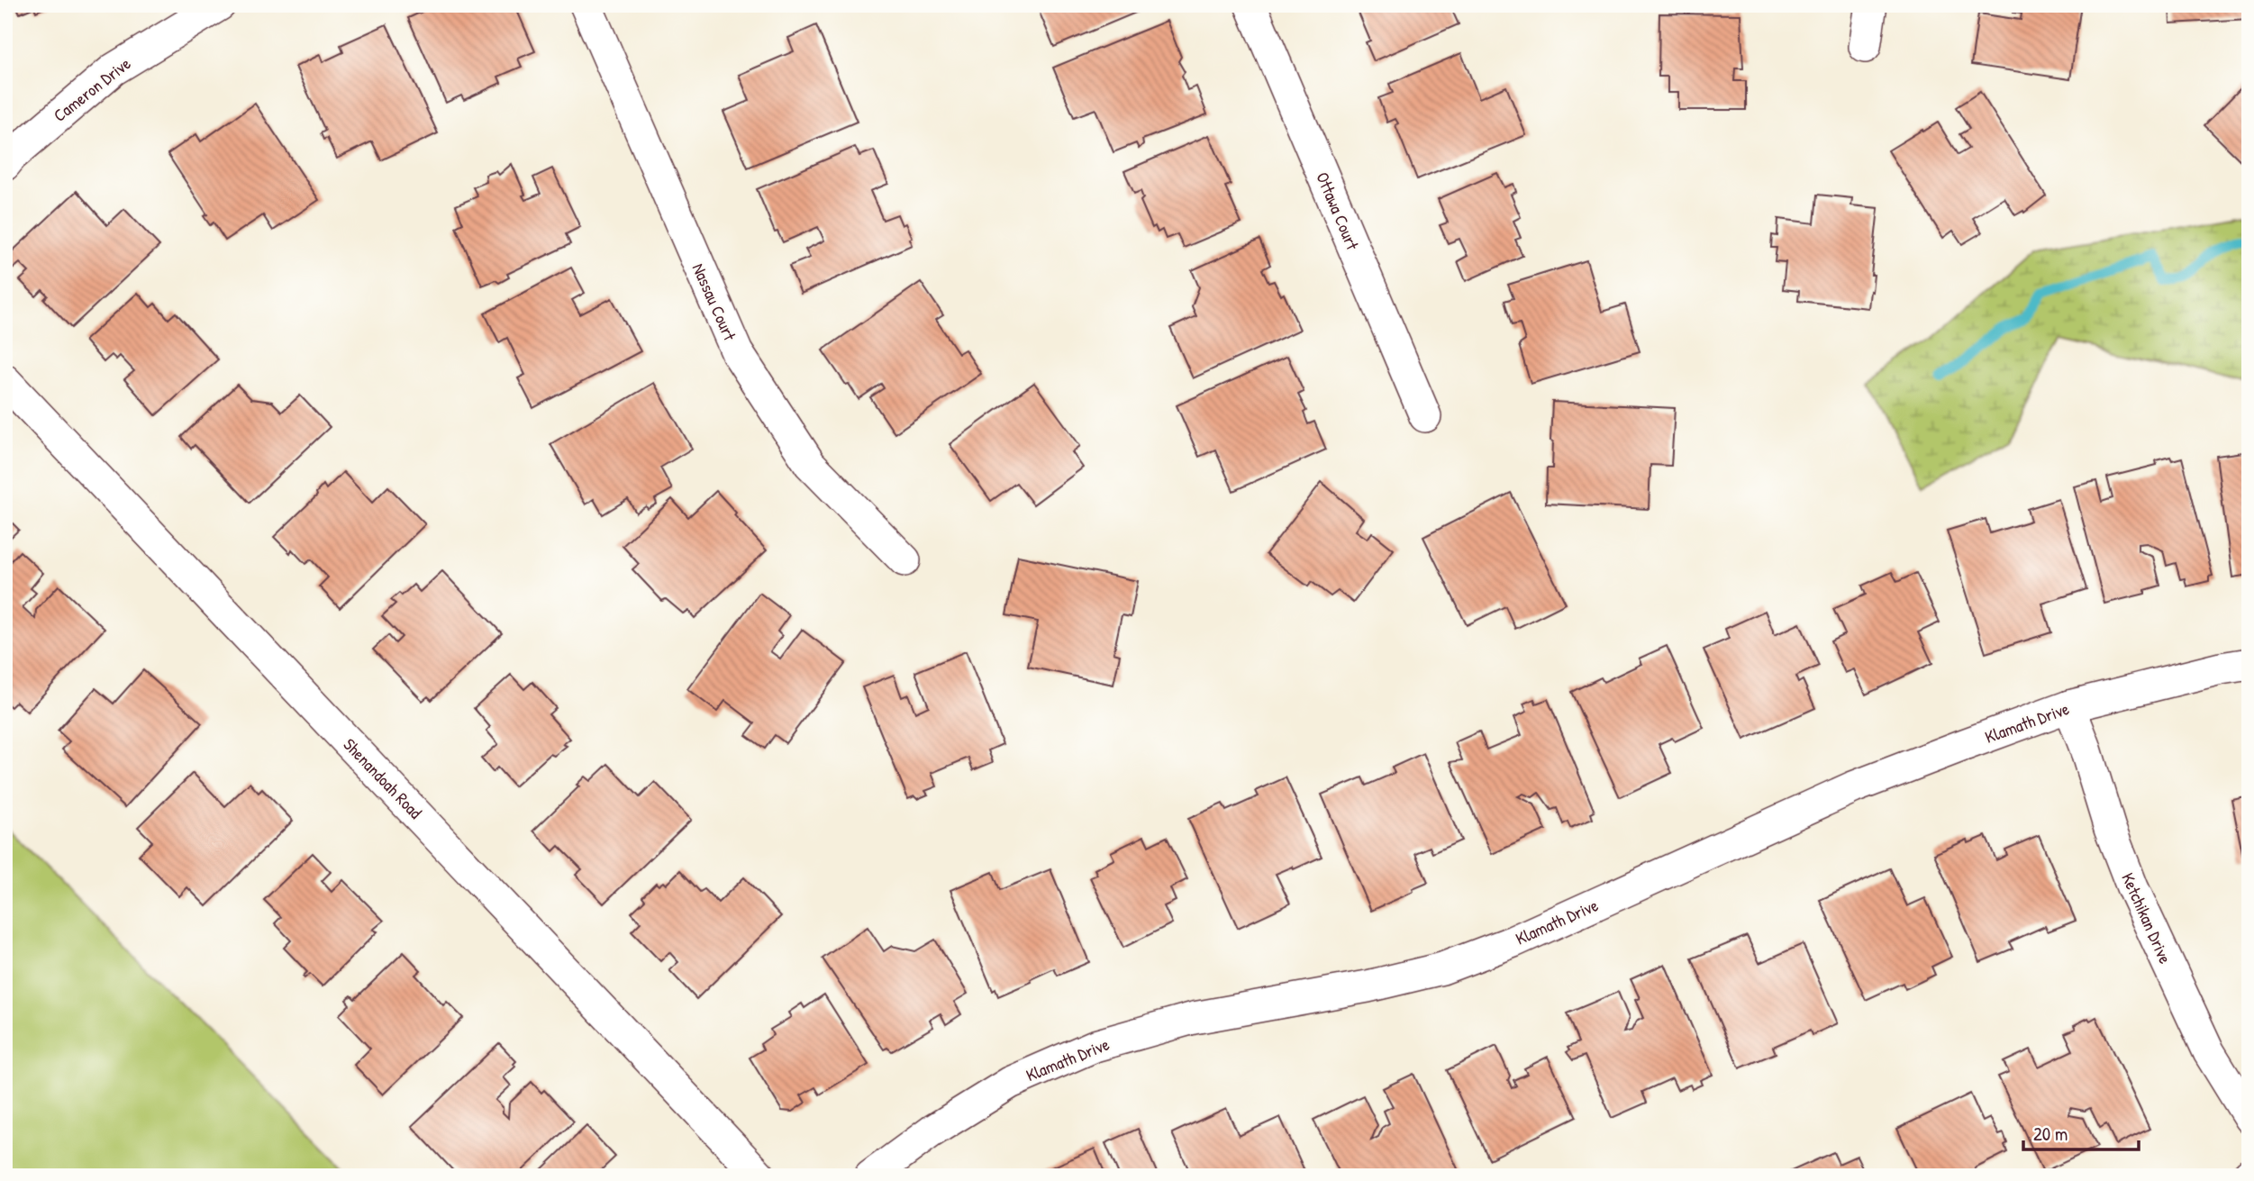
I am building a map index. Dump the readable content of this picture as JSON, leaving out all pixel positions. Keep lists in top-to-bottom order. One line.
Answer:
{"streets":{"street":["Cameron Drive","Ottawa Court","Nassau Court","Klamath Drive","Shenandoah Road","Ketchikan Drive"]},"crossings":[["Klamath Drive","Ketchikan Drive"]],"scale_bar":"20 m"}
